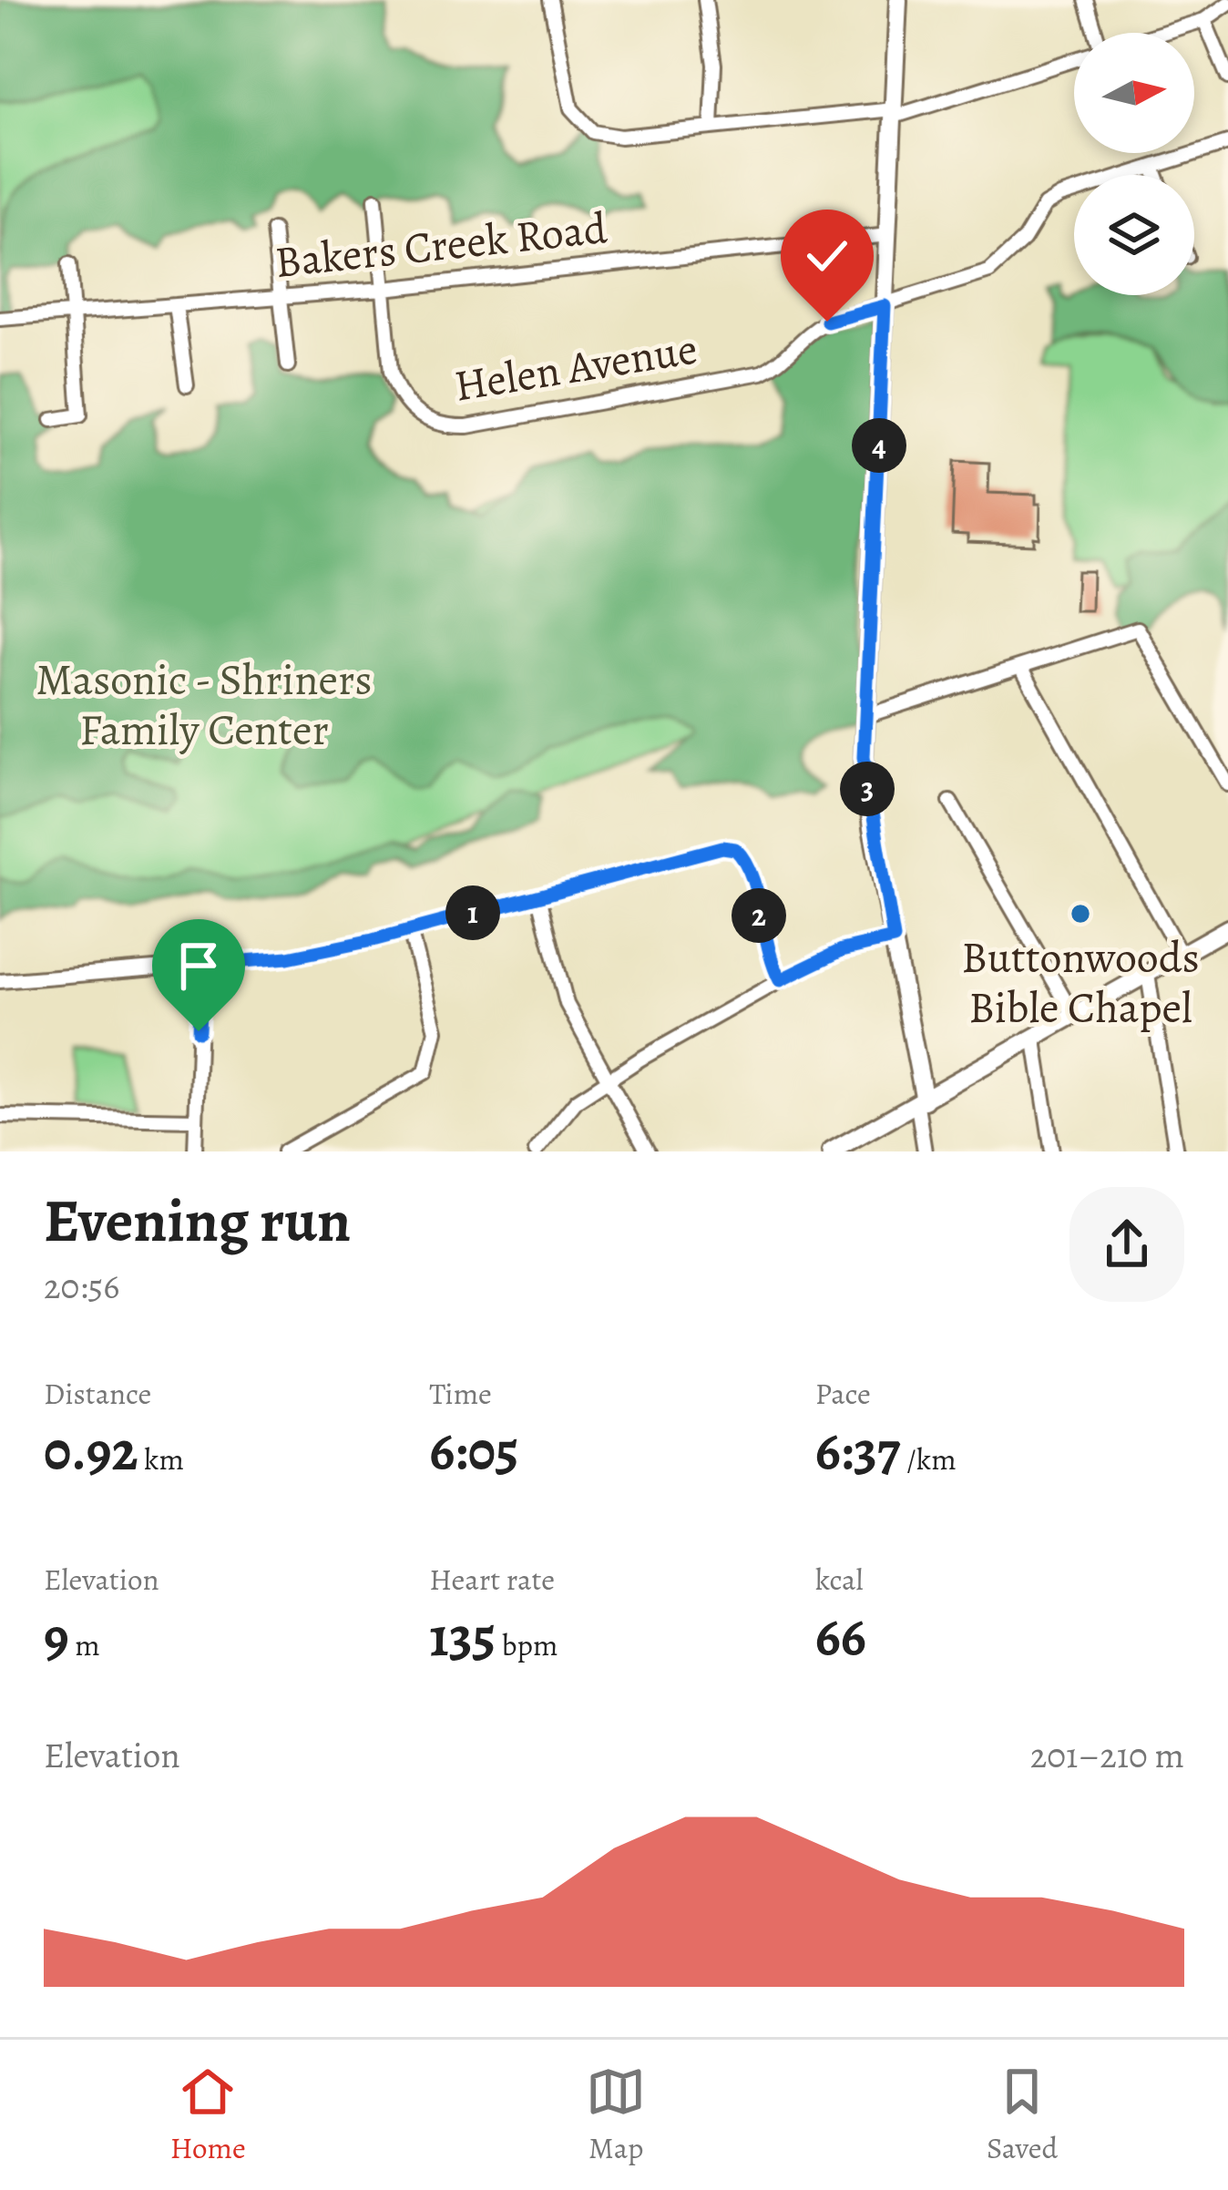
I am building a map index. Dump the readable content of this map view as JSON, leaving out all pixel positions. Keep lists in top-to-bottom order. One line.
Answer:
{"streets":{"street":["Bakers Creek Road","Helen Avenue"]},"crossings":[["Bakers Creek Road","Helen Avenue"]],"parks":["Masonic - Shriners Family Center"],"places":["Buttonwoods Bible Chapel"],"north":"right","page":{"pins":["4","3","1","2"],"heading":["Evening run","20:56"],"stats":[["Distance","0.92 km"],["Time","6:05"],["Pace","6:37 /km"],["Elevation","9 m"],["Heart rate","135 bpm"],["kcal","66"]],"chart":["Elevation","201–210 m"],"tabs":["Home","Map","Saved"]}}
